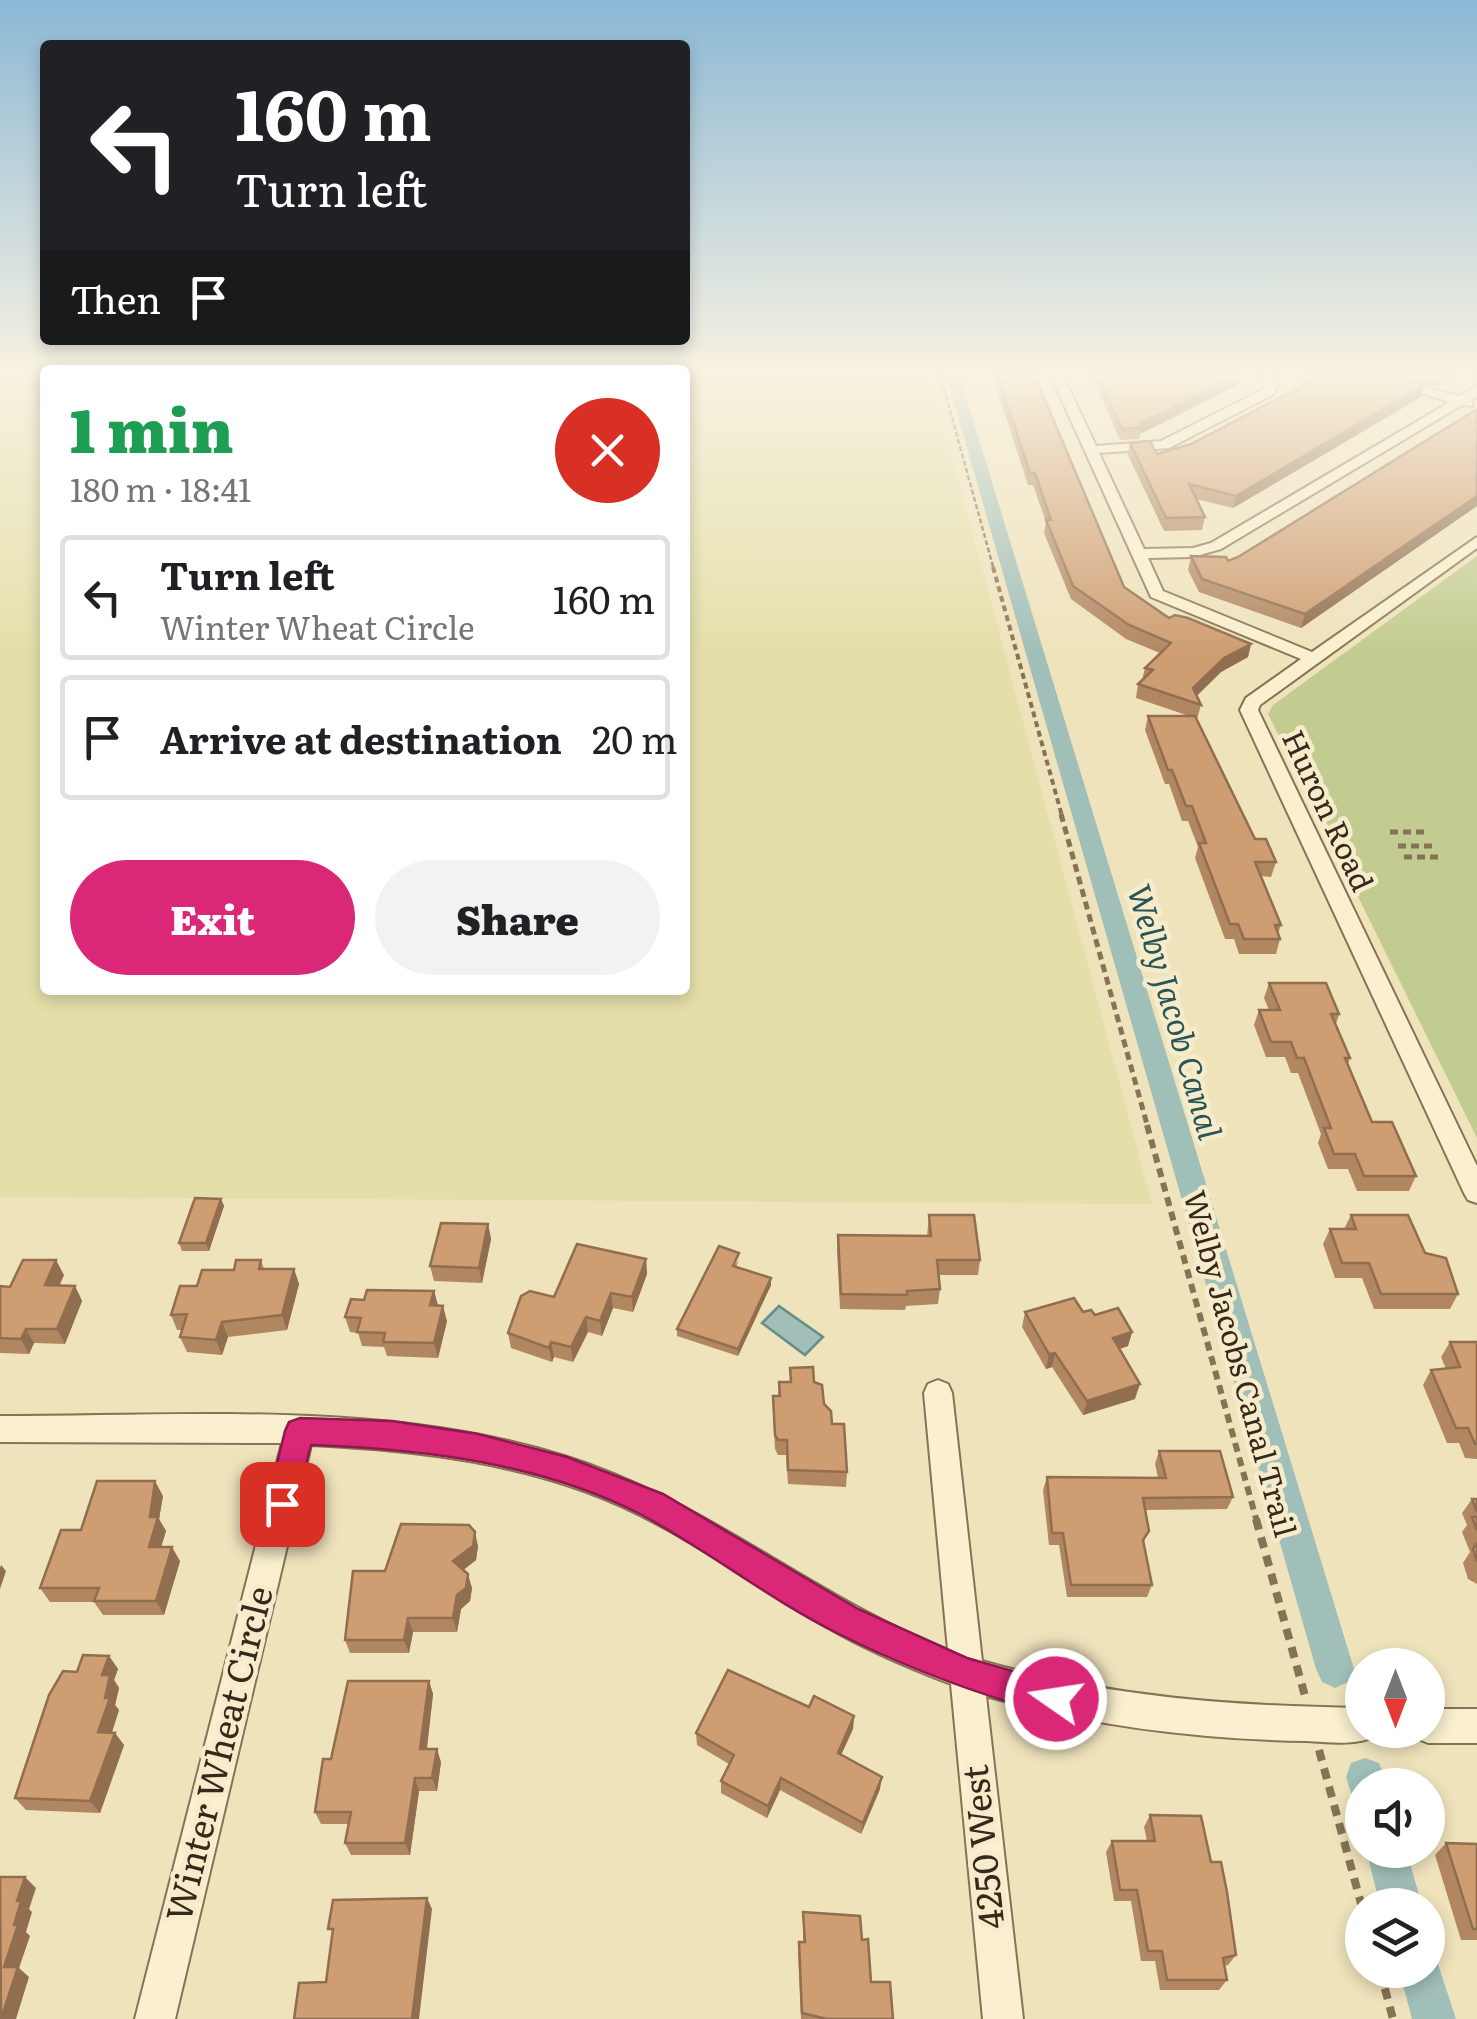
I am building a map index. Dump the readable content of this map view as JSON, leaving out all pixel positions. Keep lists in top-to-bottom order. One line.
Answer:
{"streets":{"street":["Huron Road","Winter Wheat Circle","4250 West"],"path":["Welby Jacobs Canal Trail"]},"water":["Welby Jacob Canal"],"north":"bottom","page":{"turn":["160 m","Turn left"],"then":"Then","heading":["1 min","180 m · 18:41"],"list":[{"name":"Turn left","note":"Winter Wheat Circle","value":"160 m"},{"name":"Arrive at destination","value":"20 m"}],"buttons":["Exit","Share"]}}
